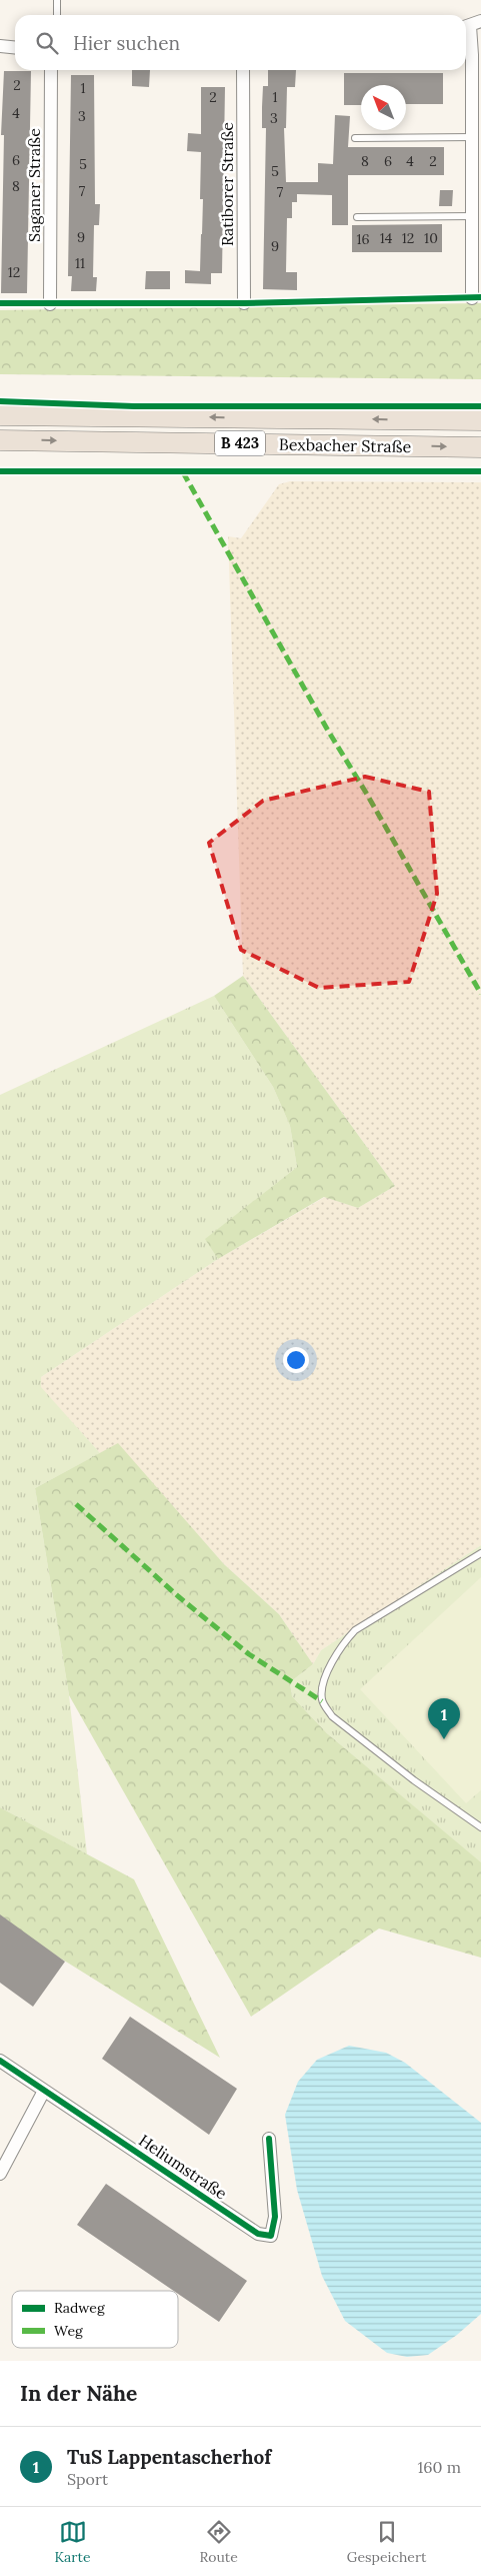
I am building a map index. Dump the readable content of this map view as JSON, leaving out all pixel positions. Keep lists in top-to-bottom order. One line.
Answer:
{"streets":{"main road":["B 423","Bexbacher Straße"],"street":["Ratiborer Straße","Saganer Straße","Heliumstraße"]},"house_numbers":["2","1","2","1","4","3","3","6","8","6","4","2","5","5","8","7","7","9","14","12","10","16","9","11","12"],"legend":["Radweg","Weg"],"north":"top left","page":{"search":"Hier suchen","pins":"1","heading":"In der Nähe","list":[{"mark":"1","name":"TuS Lappentascherhof","note":"Sport","value":"160 m"}],"nav":["Karte","Route","Gespeichert"]}}
